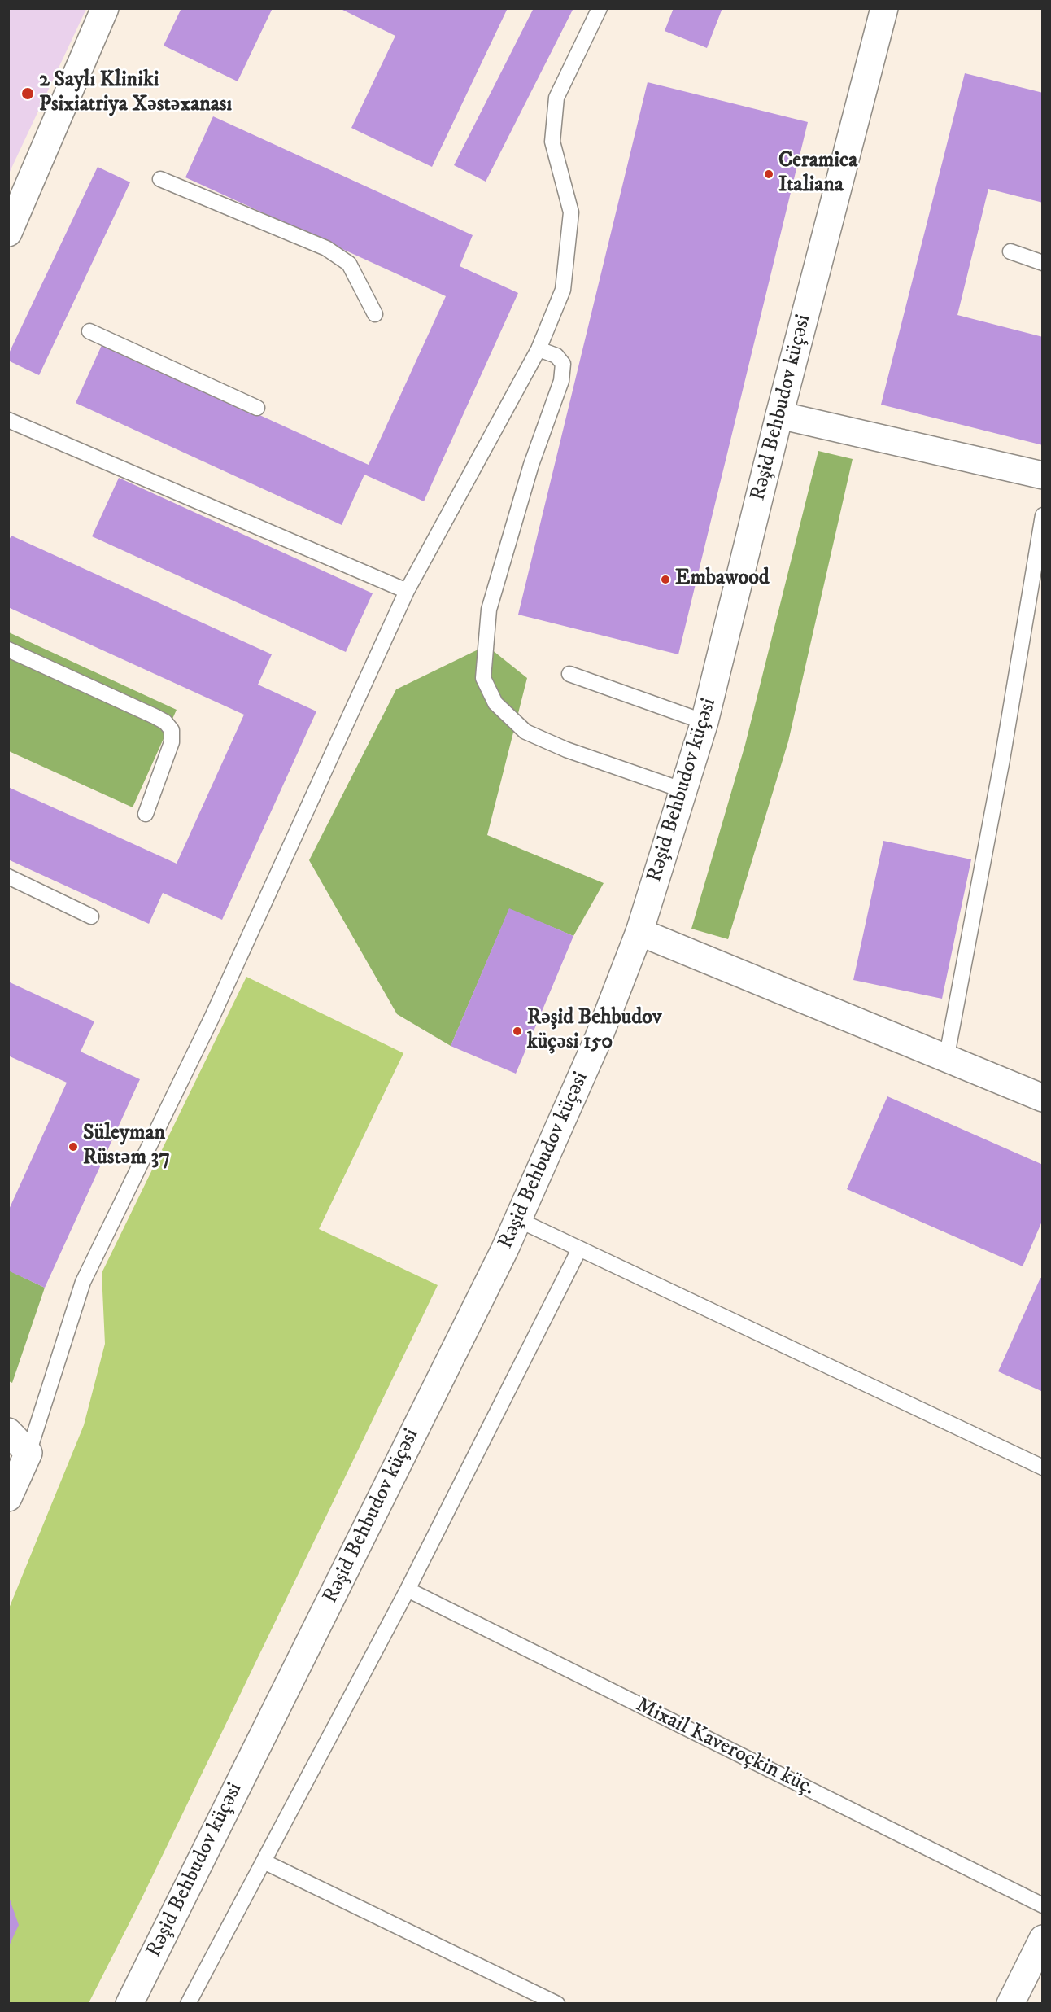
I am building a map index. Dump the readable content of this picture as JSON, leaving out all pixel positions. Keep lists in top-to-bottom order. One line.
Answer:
{"streets":{"main road":["Rəşid Behbudov küçəsi"],"lane":["Mixail Kaveroçkin küç."]},"places":["2 Saylı Kliniki Psixiatriya Xəstəxanası","Ceramica Italiana","Embawood","Rəşid Behbudov küçəsi 150","Süleyman Rüstəm 37"]}
